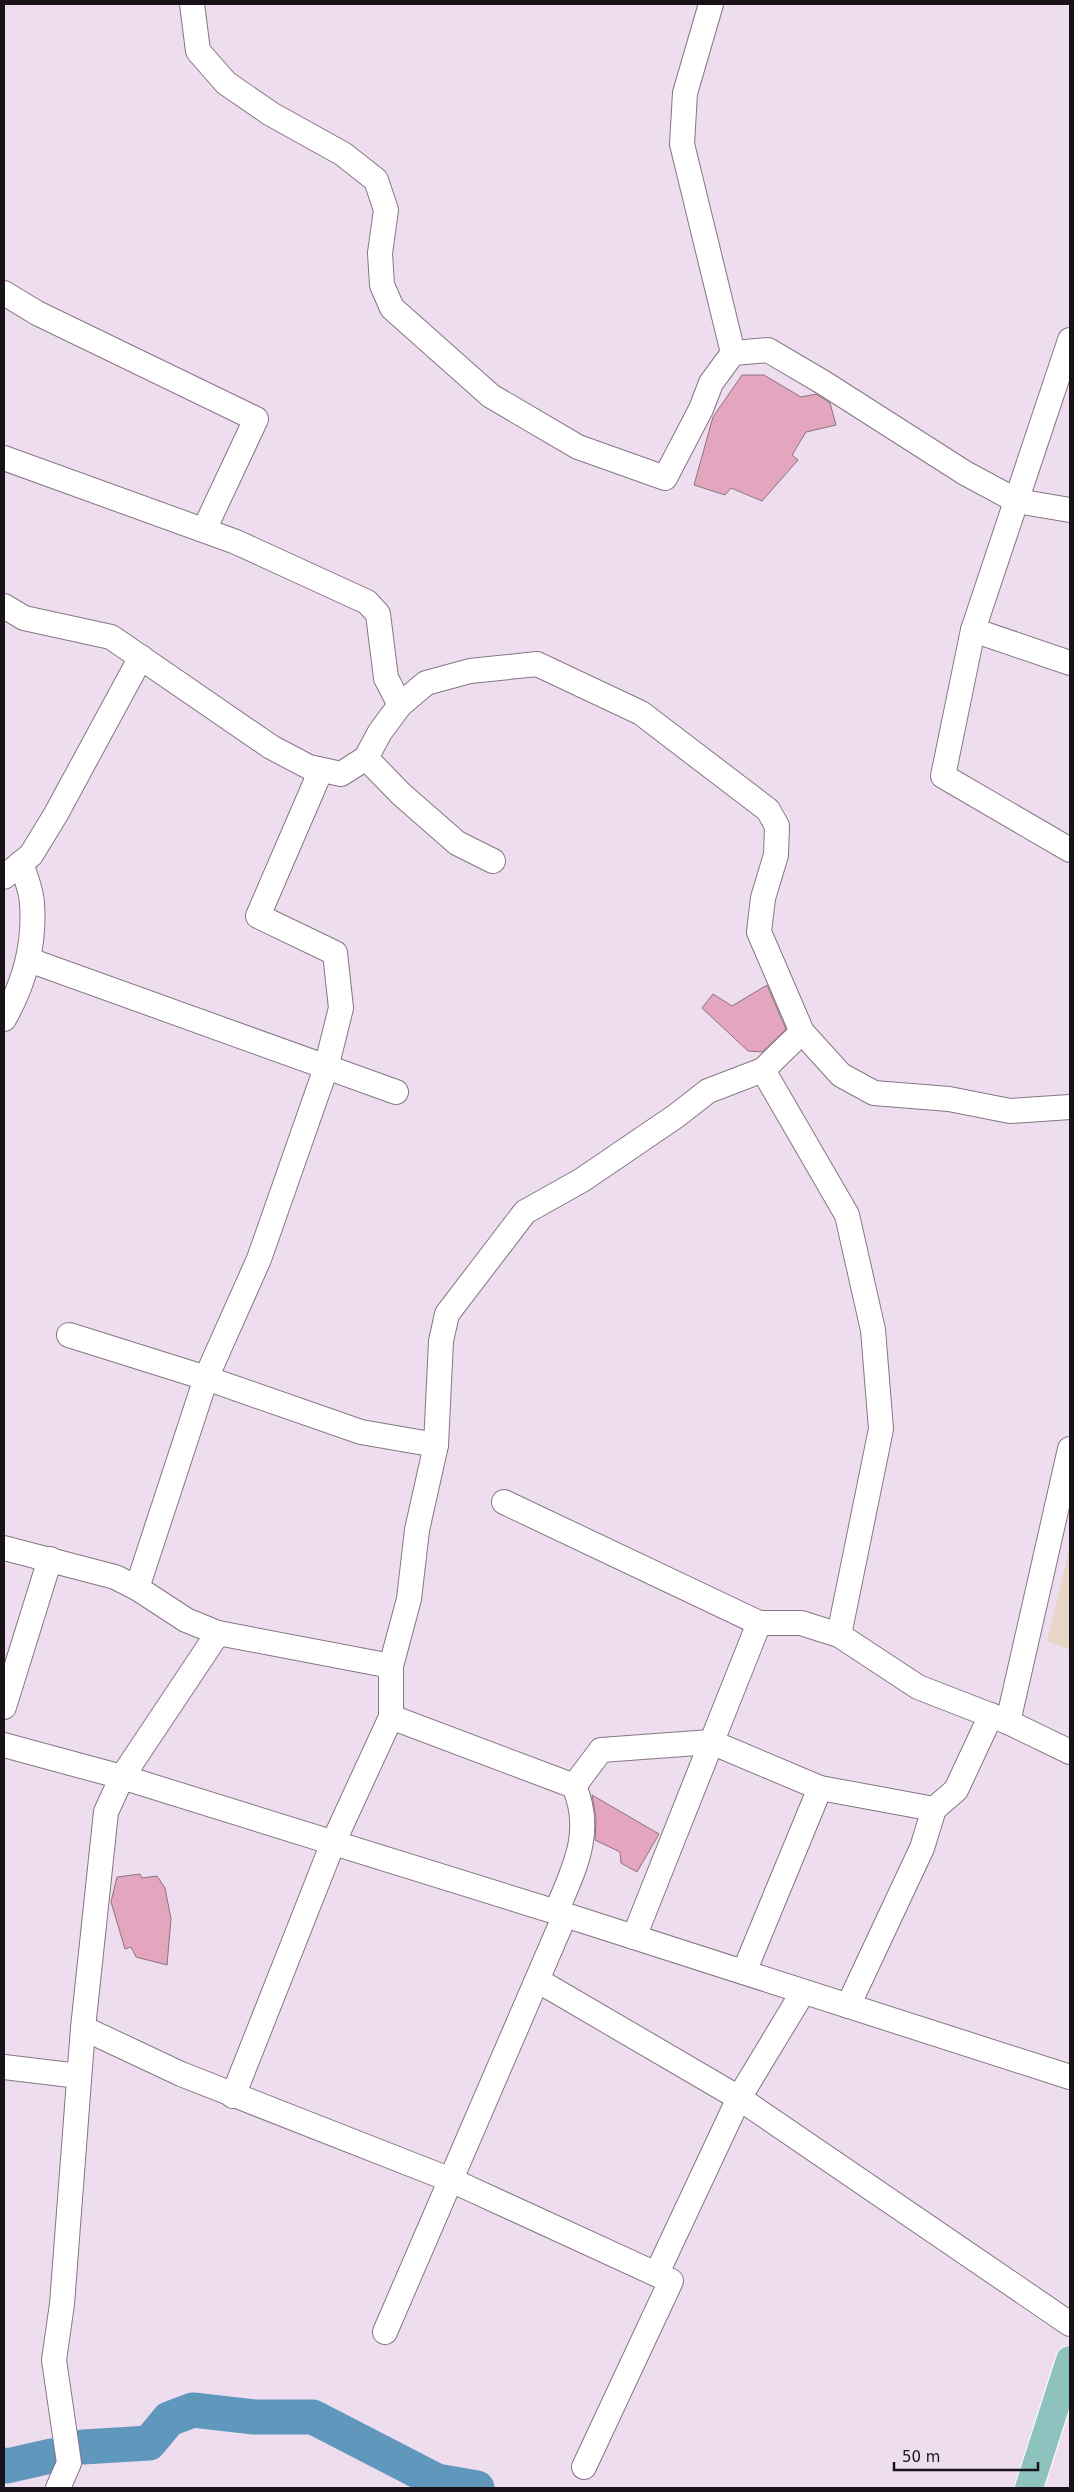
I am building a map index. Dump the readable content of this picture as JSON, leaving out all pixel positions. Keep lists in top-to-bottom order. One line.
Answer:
{"scale_bar":"50 m"}
